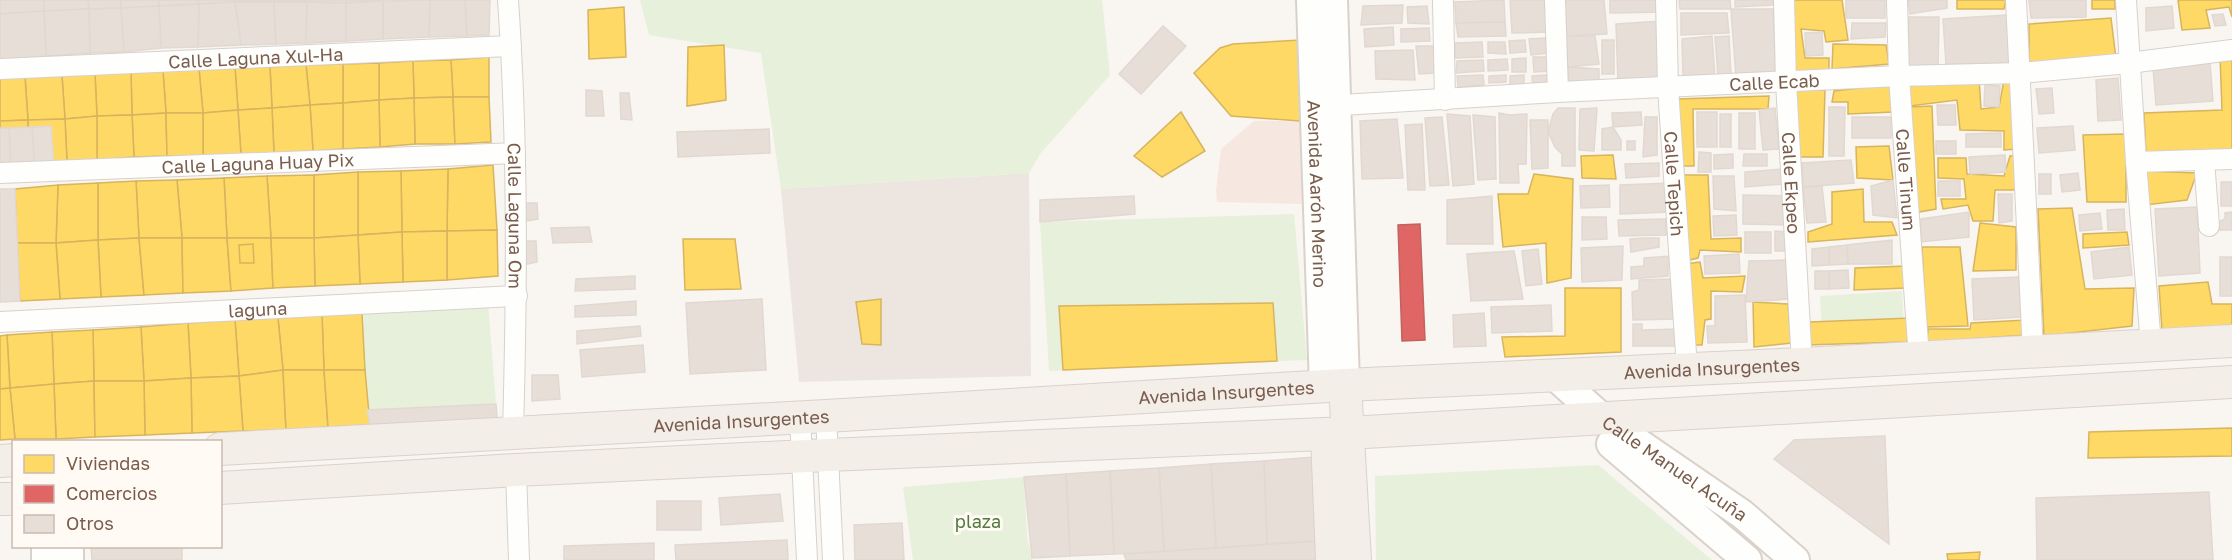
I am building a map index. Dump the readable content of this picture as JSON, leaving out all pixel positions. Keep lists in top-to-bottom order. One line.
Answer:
{"streets":{"main road":["Avenida Aarón Merino","Avenida Insurgentes","Calle Manuel Acuña"],"street":["Calle Laguna Xul-Ha","Calle Ecab","Calle Laguna Huay Pix","Calle Tinum","Calle Ekpeo","Calle Tepich","Calle Laguna Om","laguna"]},"crossings":[["Calle Laguna Xul-Ha","Calle Laguna Om"],["Calle Ecab","Calle Tinum"],["Calle Ecab","Calle Ekpeo"],["Calle Ecab","Calle Tepich"],["Calle Ecab","Avenida Aarón Merino"],["Calle Laguna Huay Pix","Calle Laguna Om"],["Calle Tinum","Avenida Insurgentes"],["Calle Ekpeo","Avenida Insurgentes"],["Calle Tepich","Avenida Insurgentes"],["Avenida Aarón Merino","Avenida Insurgentes"],["Calle Laguna Om","laguna"],["Calle Laguna Om","Avenida Insurgentes"],["Avenida Insurgentes","Calle Manuel Acuña"]],"parks":["plaza"],"legend":["Viviendas","Comercios","Otros"]}
